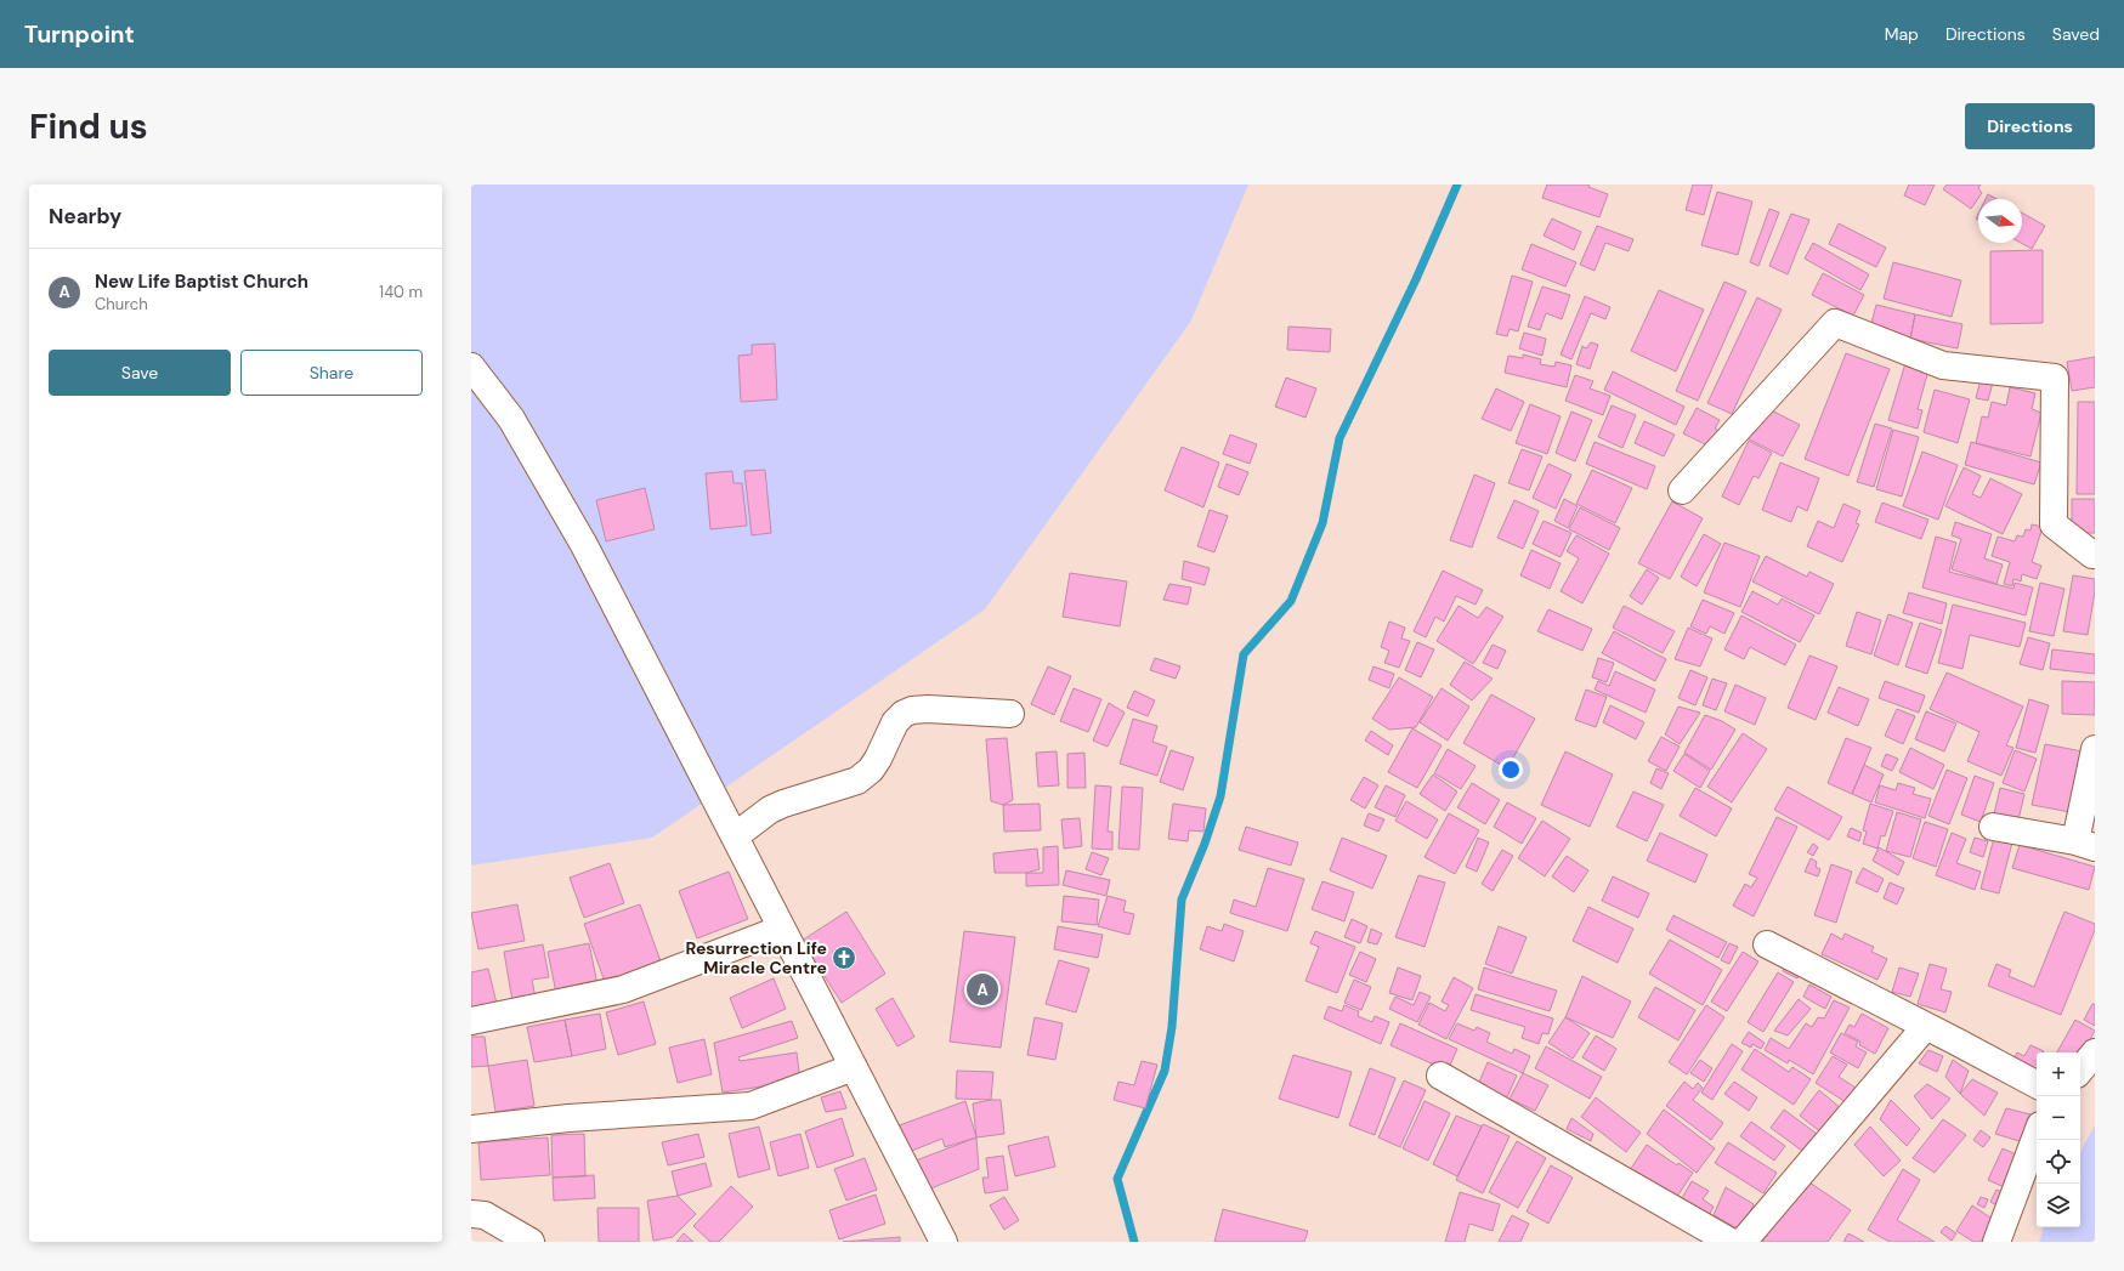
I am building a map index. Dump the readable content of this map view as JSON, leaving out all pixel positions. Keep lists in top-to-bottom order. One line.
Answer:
{"places":{"church":["Resurrection Life Miracle Centre"]},"north":"right","page":{"header":"Turnpoint","nav":["Map","Directions","Saved"],"buttons":["Directions",["Save","Share"]],"title":"Find us","heading":"Nearby","list":[{"mark":"A","name":"New Life Baptist Church","note":"Church","value":"140 m"}],"pins":"A","map_buttons":["+","−"]}}
